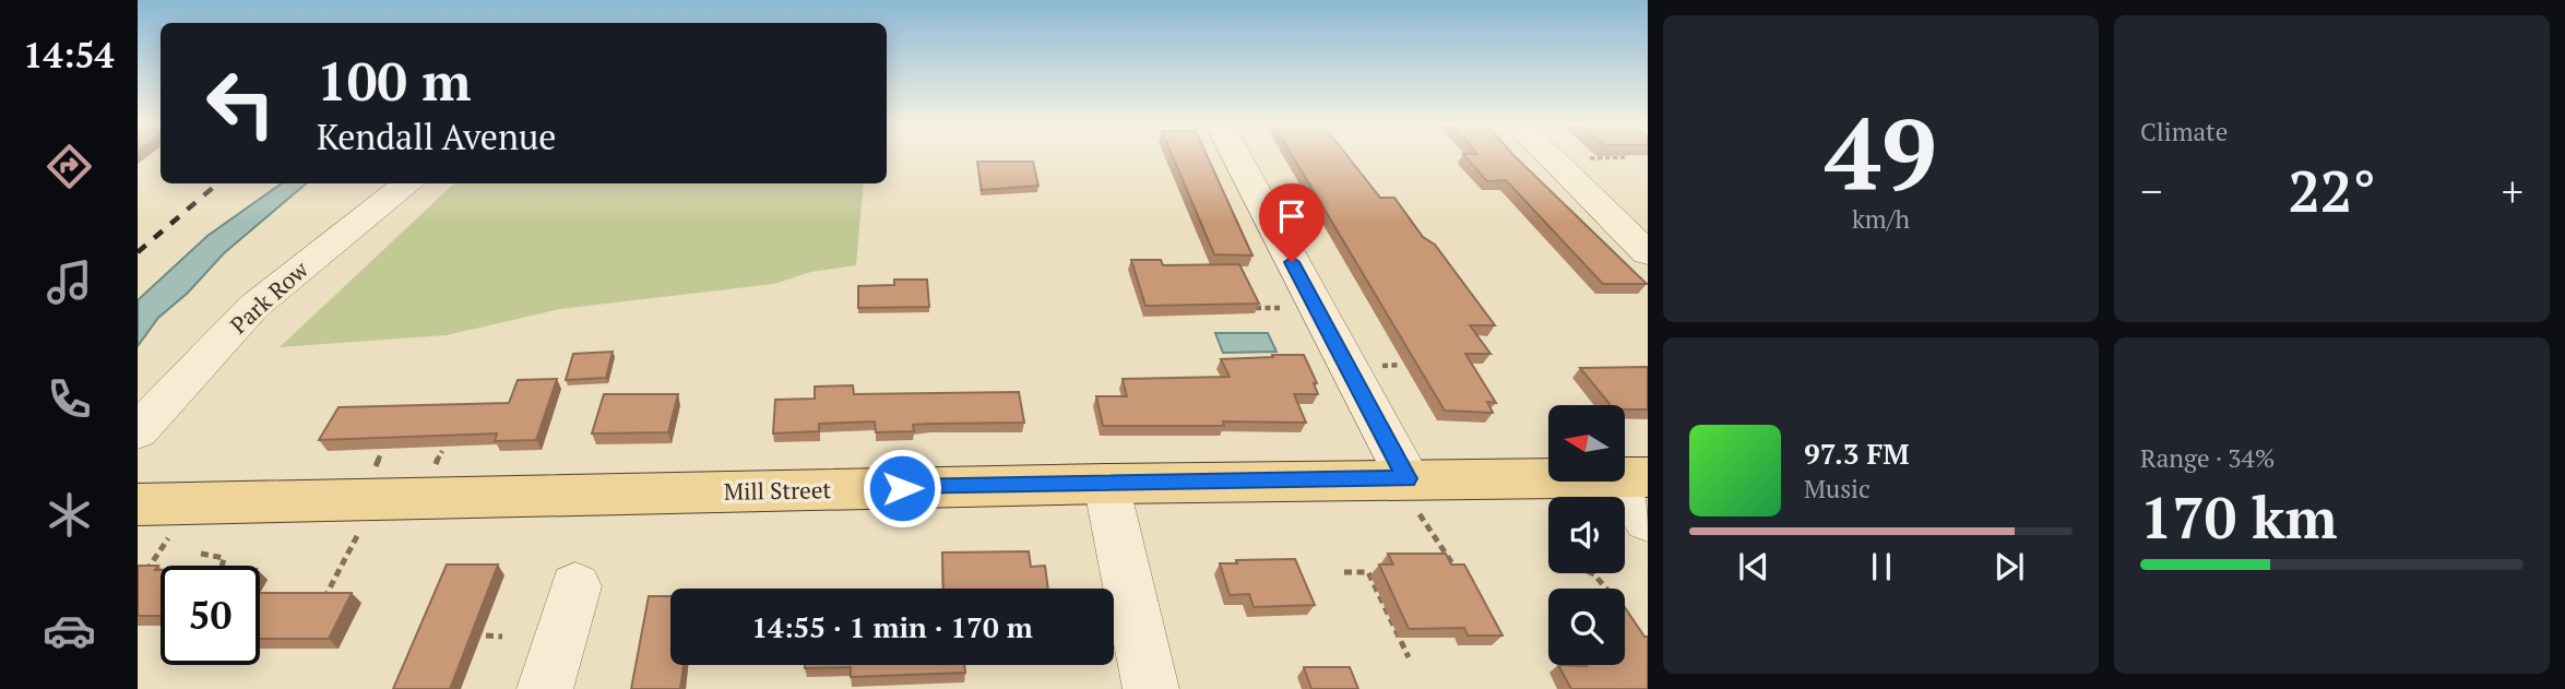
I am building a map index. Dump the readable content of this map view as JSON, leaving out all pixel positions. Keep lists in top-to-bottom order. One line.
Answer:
{"streets":{"main road":["Mill Street"],"street":["Park Row"]},"north":"left","page":{"tabs":"14:54","tile":[["49","km/h"],"Climate",["Range · 34%","170 km"]],"turn":["100 m","Kendall Avenue"],"heat":["−","22°","+"],"song":["97.3 FM","Music"],"limit":"50","trip":"14:55 · 1 min · 170 m"}}
